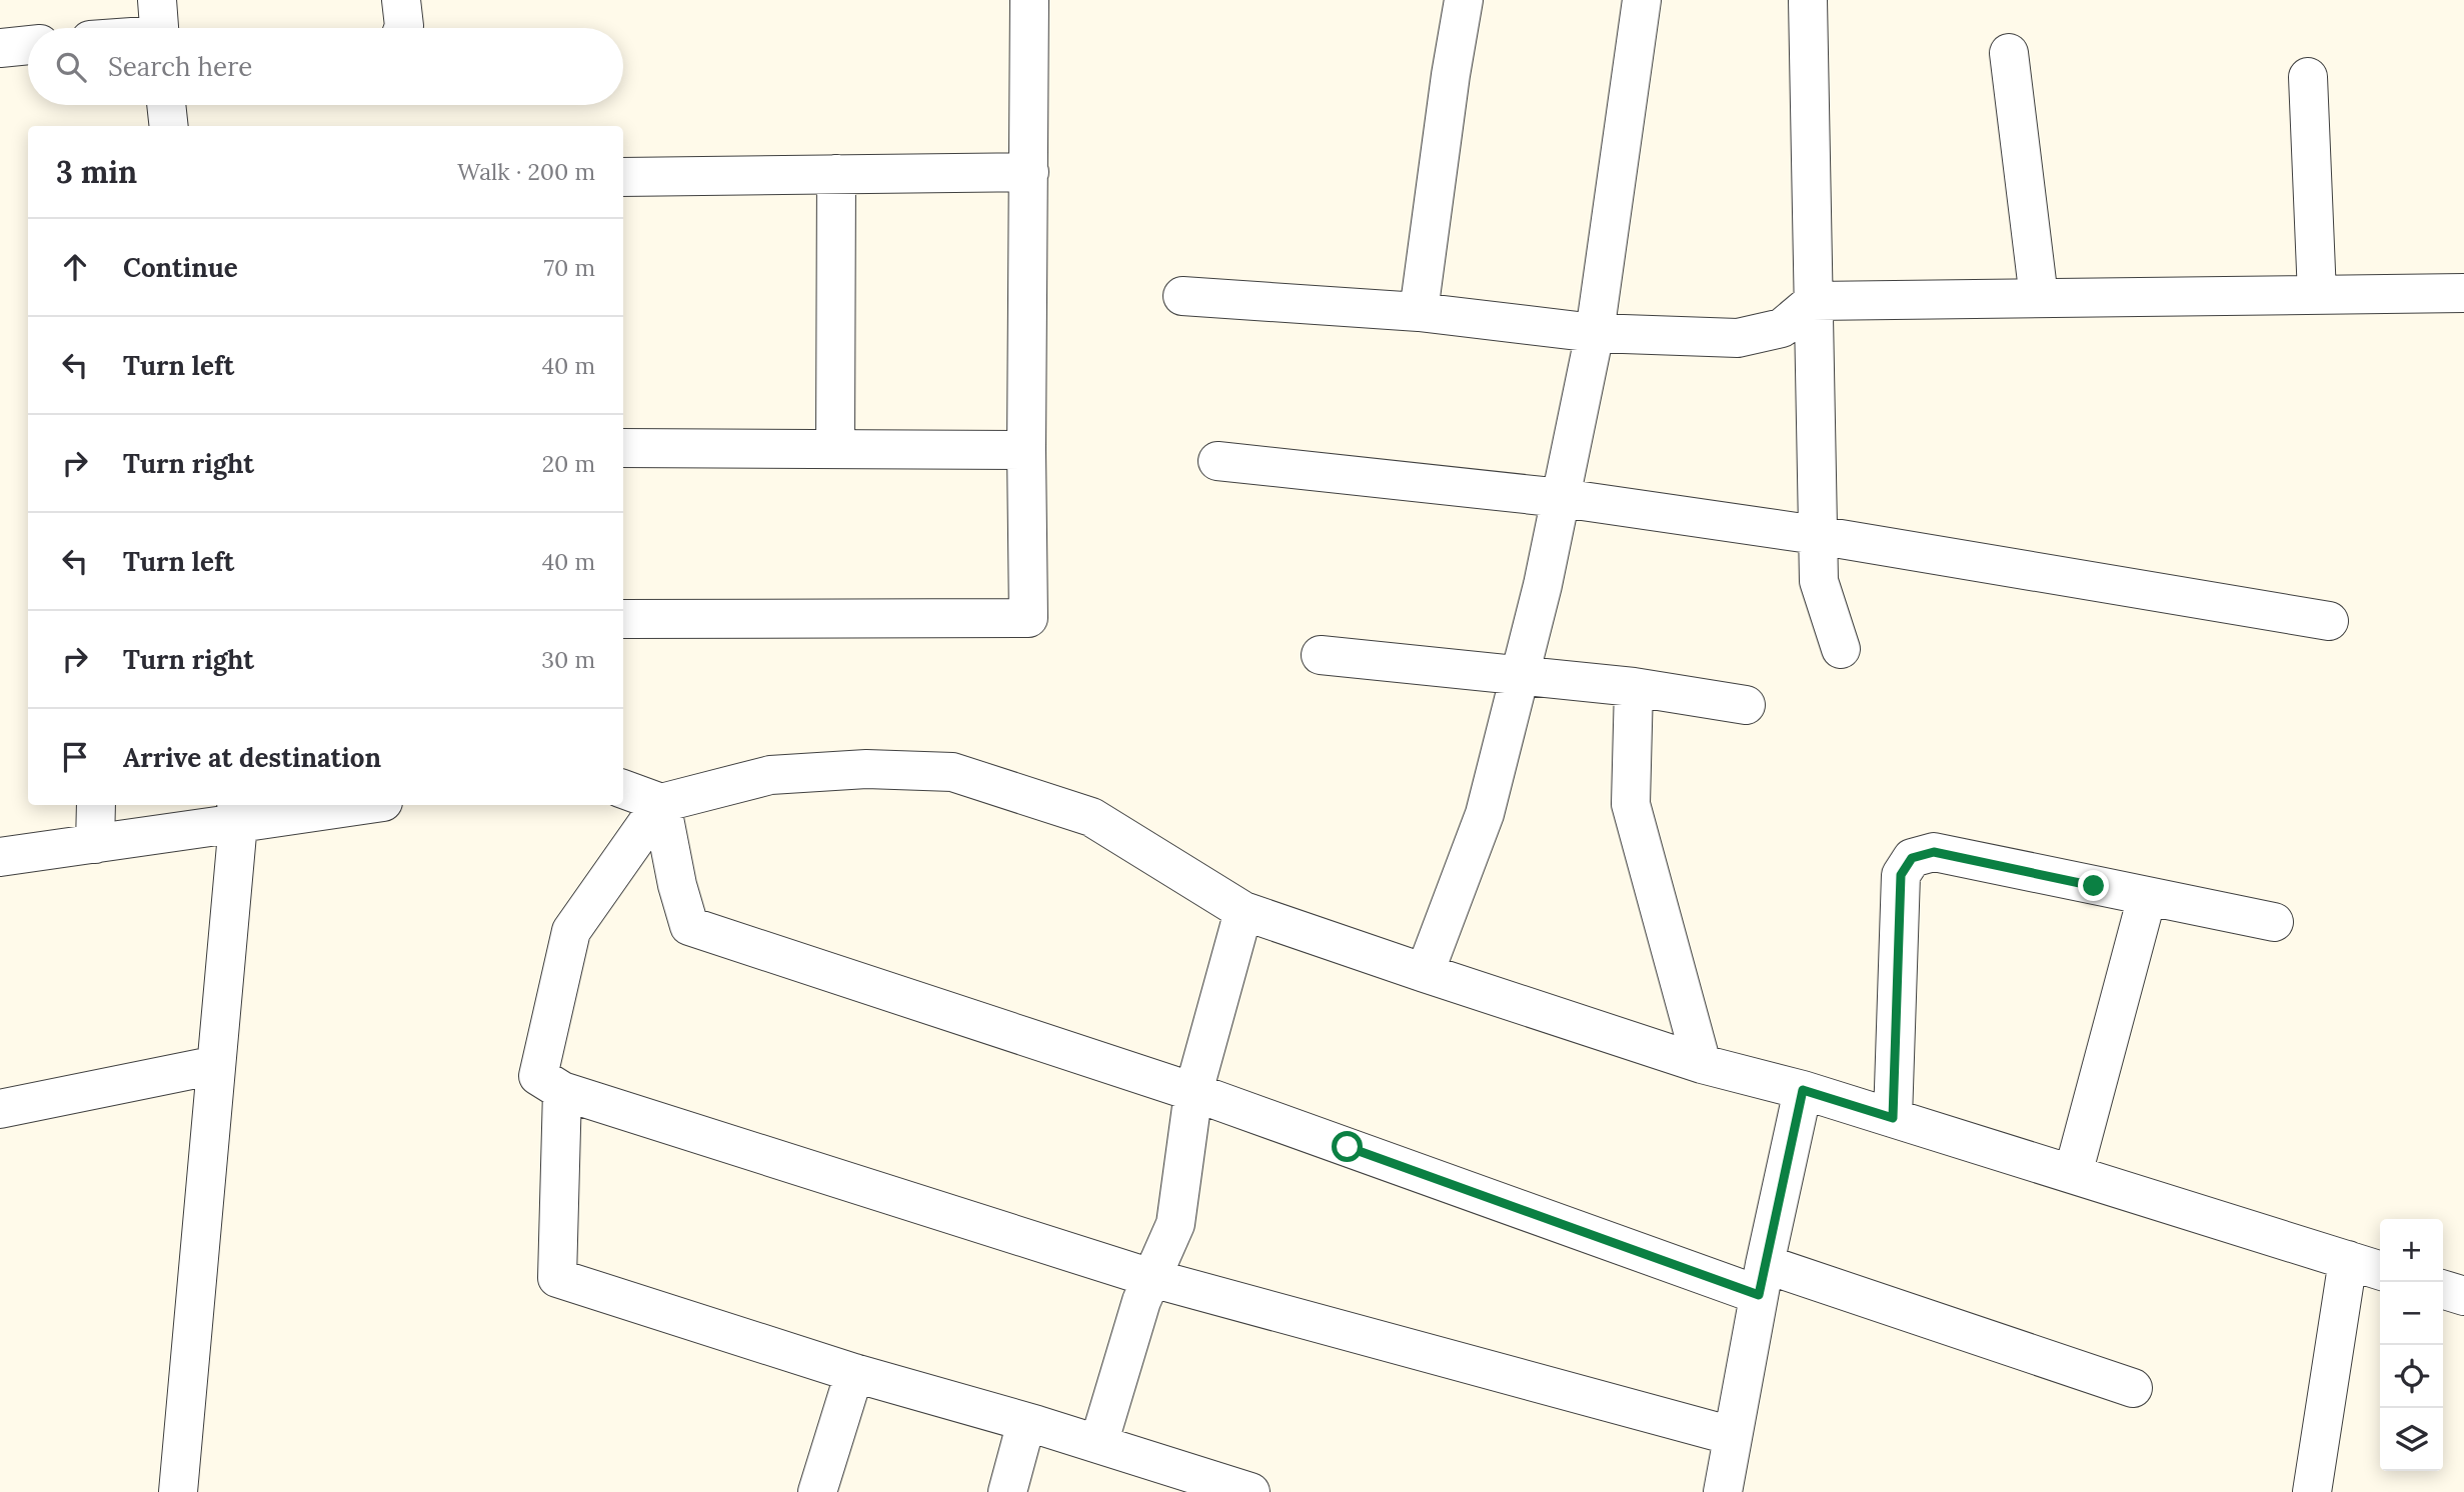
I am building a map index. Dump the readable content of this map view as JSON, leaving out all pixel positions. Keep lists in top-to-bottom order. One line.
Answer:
{"page":{"search":"Search here","heading":["3 min","Walk · 200 m"],"list":[["Continue","70 m"],["Turn left","40 m"],["Turn right","20 m"],["Turn left","40 m"],["Turn right","30 m"],"Arrive at destination"],"map_buttons":["+","−"]}}
